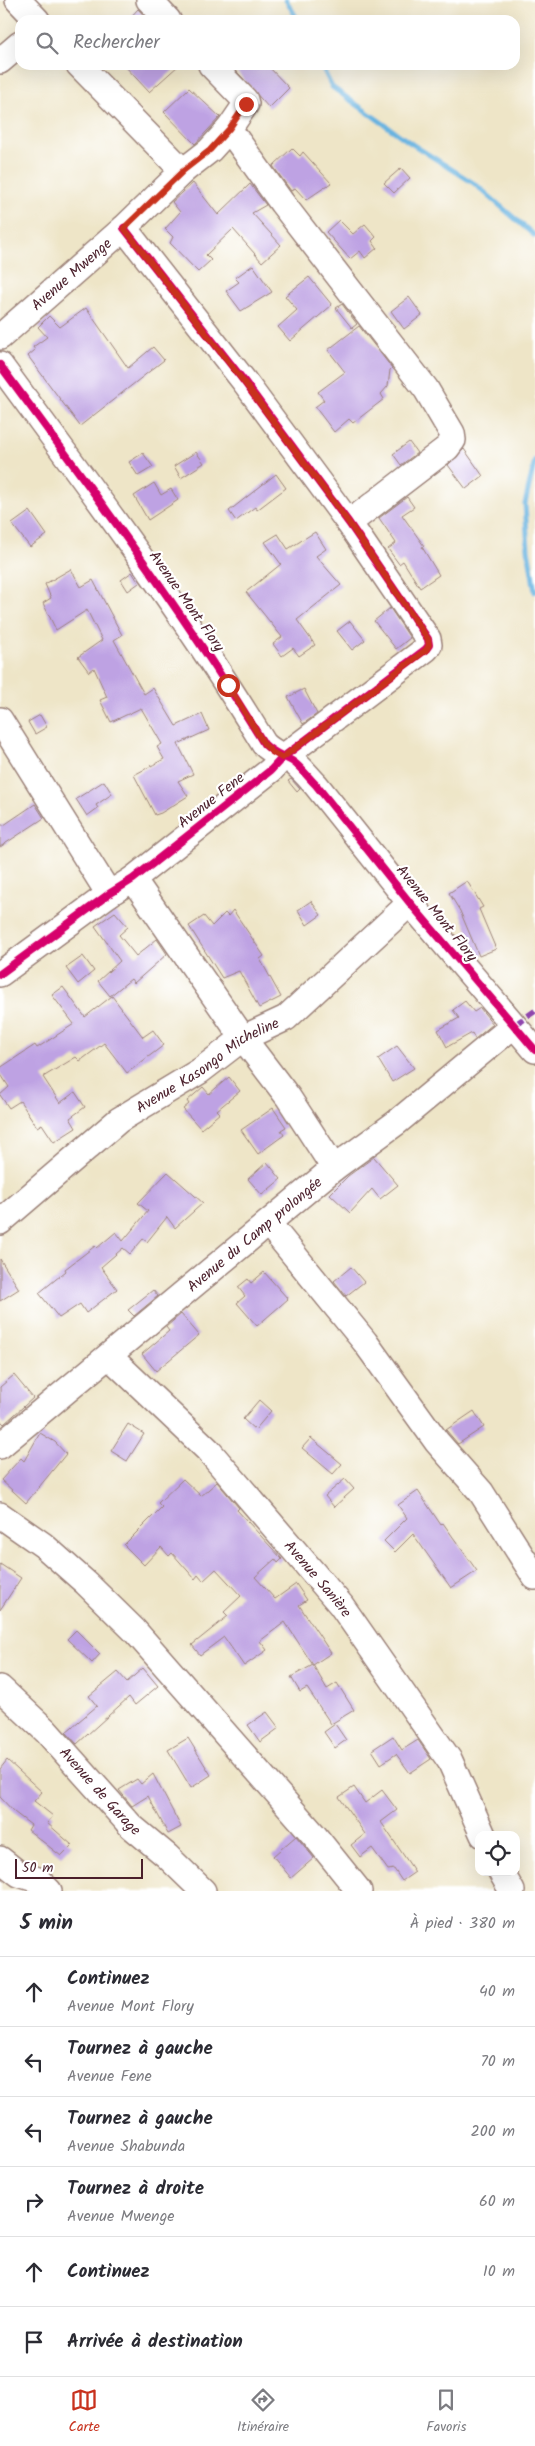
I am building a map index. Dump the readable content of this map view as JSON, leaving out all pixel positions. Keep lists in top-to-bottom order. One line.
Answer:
{"streets":{"street":["Avenue Mwenge","Avenue Mont Flory","Avenue Fene","Avenue Kasongo Micheline","Avenue du Camp prolongée","Avenue Sanière","Avenue de Garage"]},"crossings":[["Avenue Mont Flory","Avenue Fene"],["Avenue Mont Flory","Avenue Kasongo Micheline"],["Avenue Mont Flory","Avenue du Camp prolongée"],["Avenue du Camp prolongée","Avenue Sanière"]],"scale_bar":"50 m","page":{"search":"Rechercher","scale":"50 m","heading":["5 min","À pied · 380 m"],"list":[["Continuez","Avenue Mont Flory","40 m"],["Tournez à gauche","Avenue Fene","70 m"],["Tournez à gauche","Avenue Shabunda","200 m"],["Tournez à droite","Avenue Mwenge","60 m"],["Continuez","10 m"],"Arrivée à destination"],"nav":["Carte","Itinéraire","Favoris"]}}
